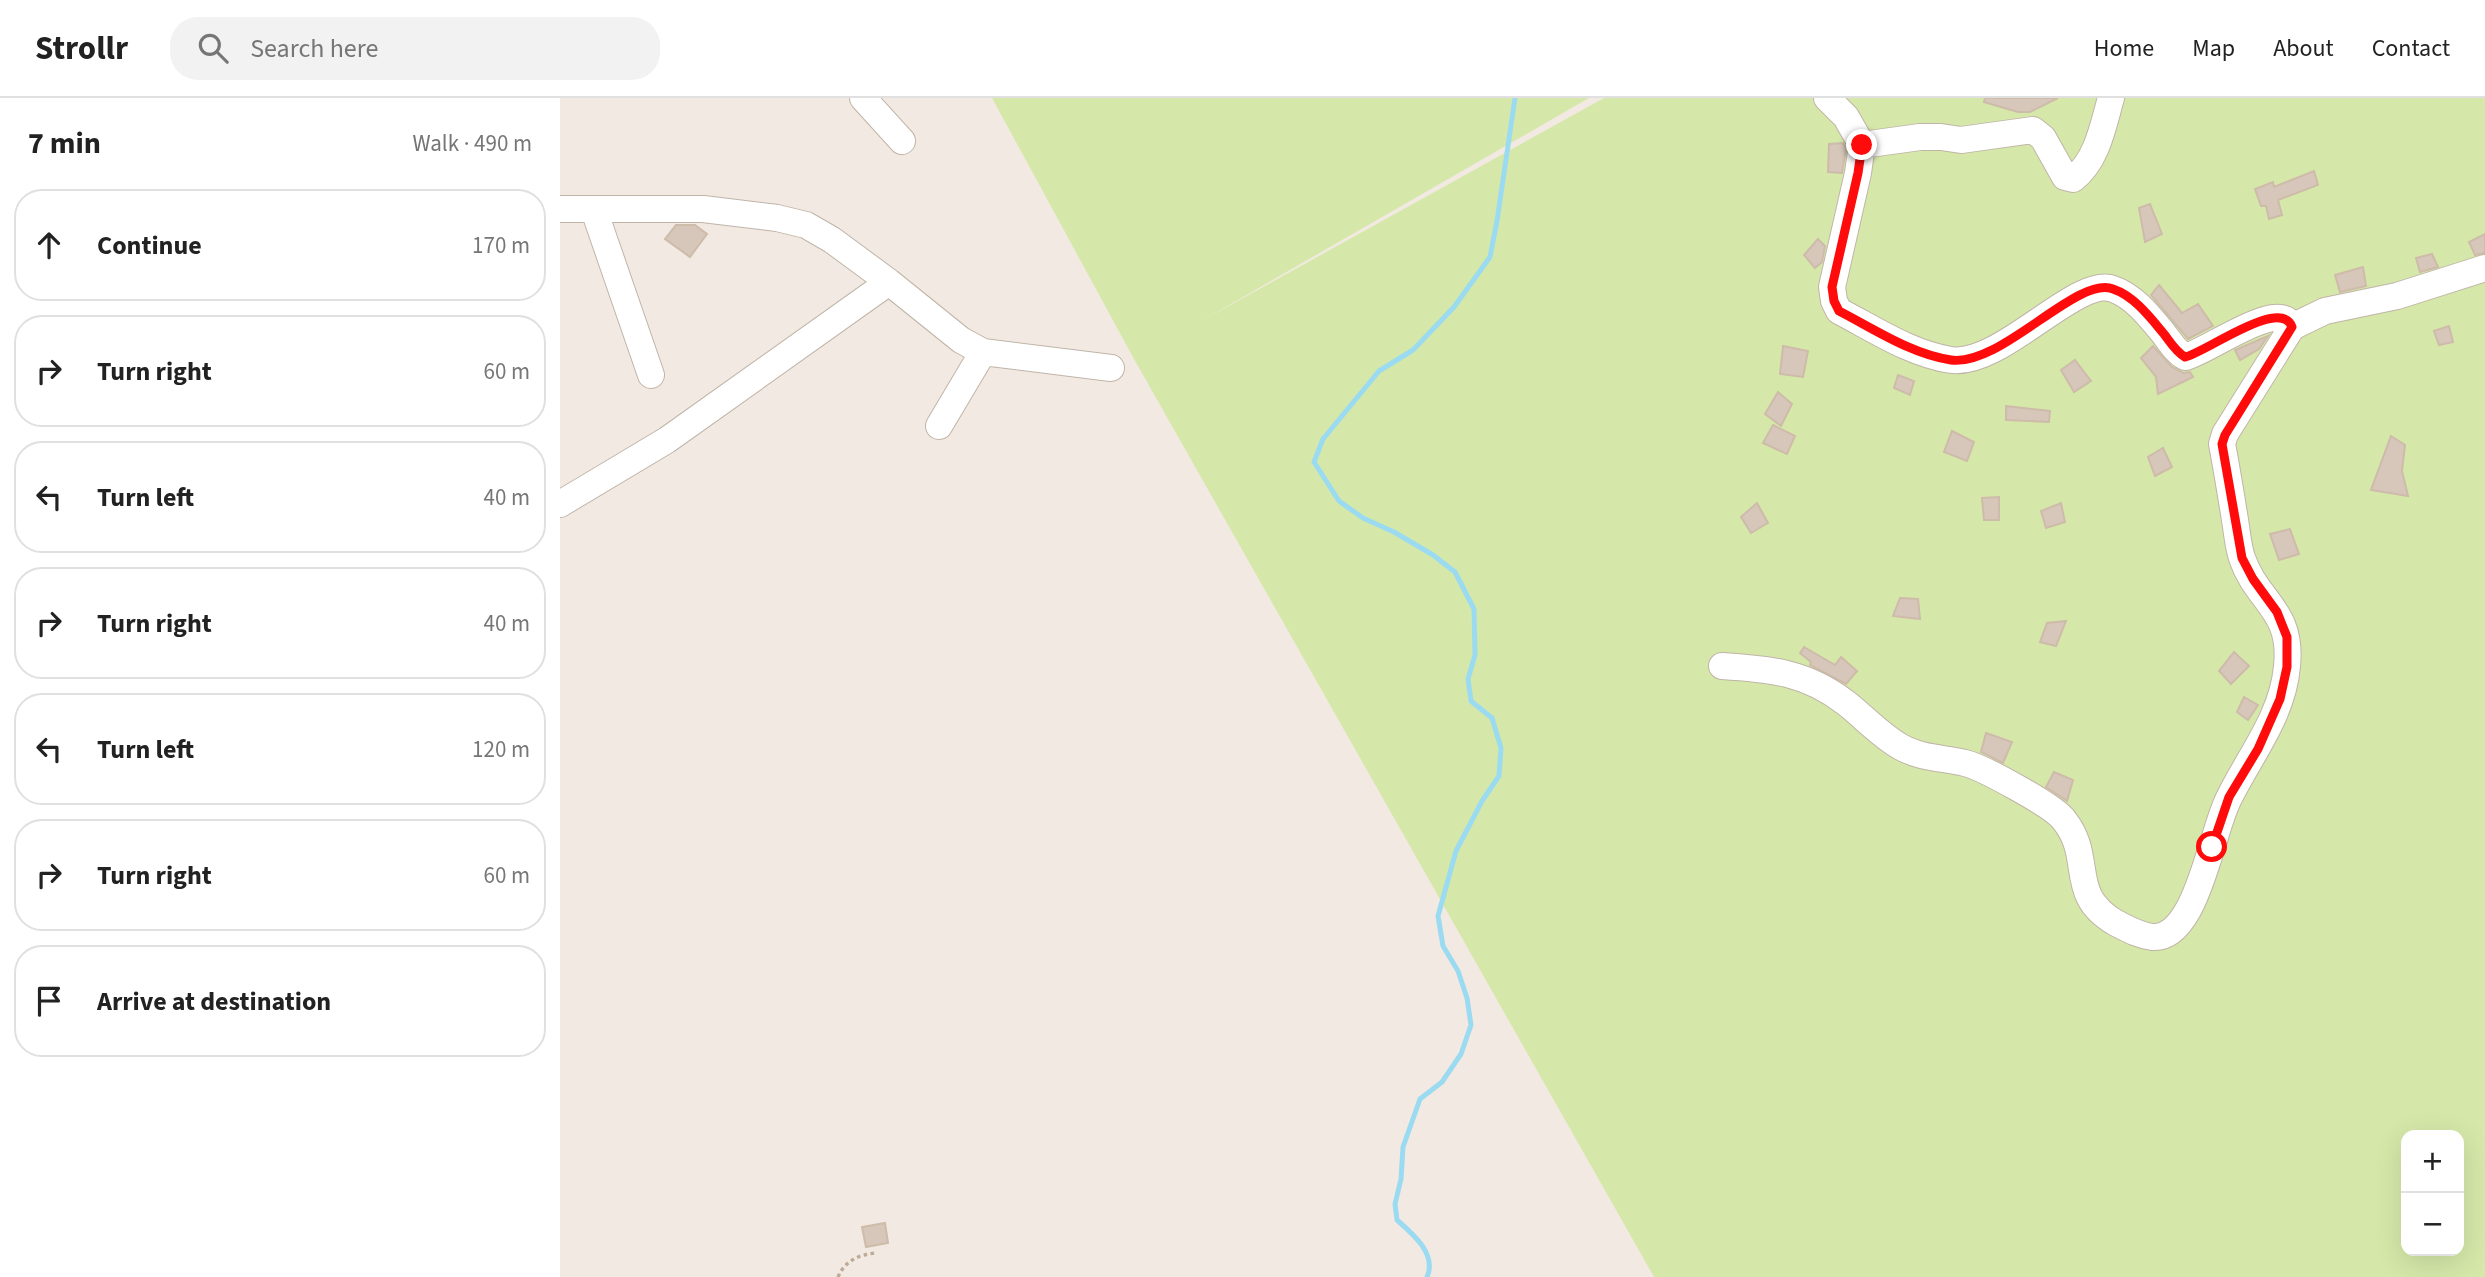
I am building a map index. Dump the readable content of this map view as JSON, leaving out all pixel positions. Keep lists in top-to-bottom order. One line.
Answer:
{"page":{"header":"Strollr","search":"Search here","nav":["Home","Map","About","Contact"],"heading":["7 min","Walk · 490 m"],"list":[["Continue","170 m"],["Turn right","60 m"],["Turn left","40 m"],["Turn right","40 m"],["Turn left","120 m"],["Turn right","60 m"],"Arrive at destination"],"map_buttons":["+","−"]}}
